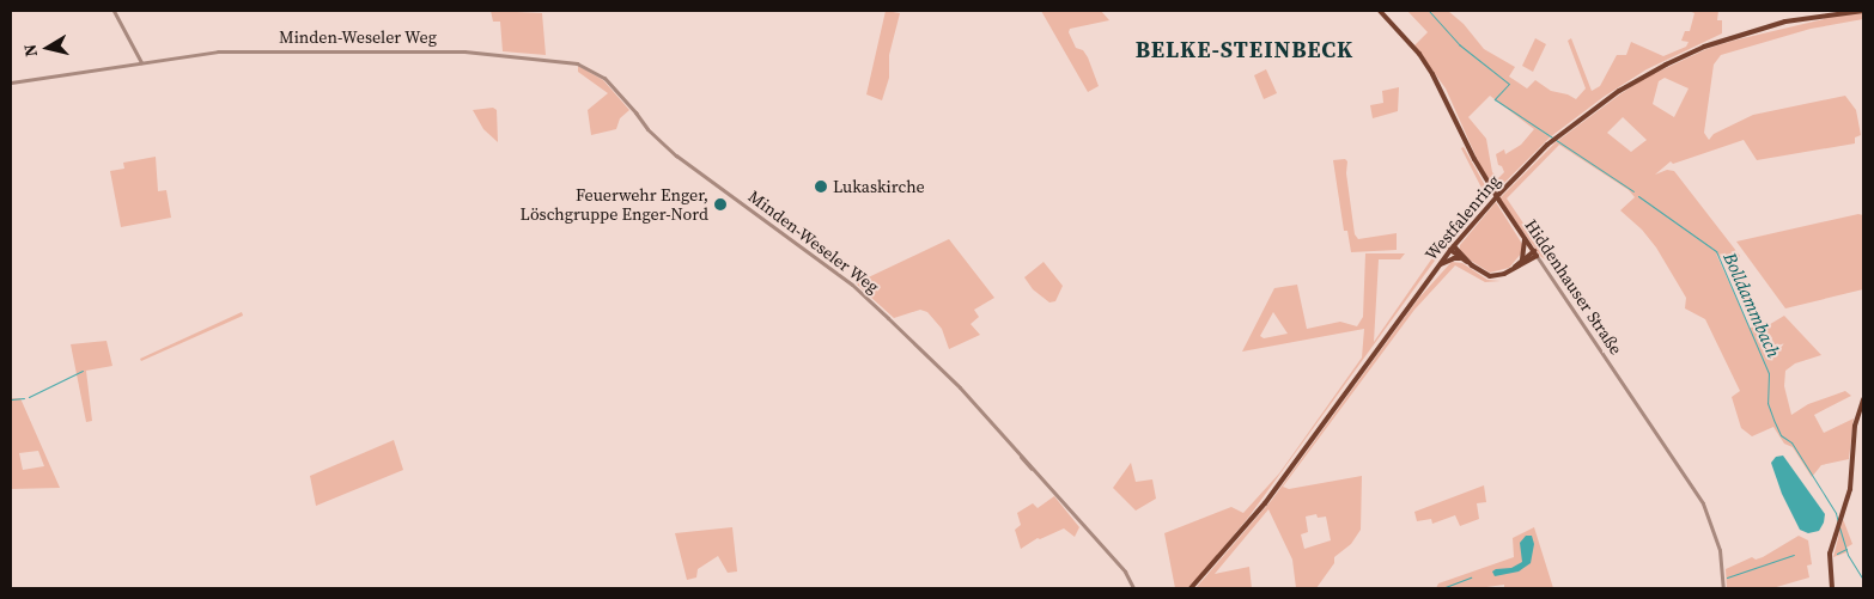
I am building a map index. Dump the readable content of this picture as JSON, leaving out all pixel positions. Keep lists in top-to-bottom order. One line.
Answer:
{"streets":{"main road":["Westfalenring","Hiddenhauser Straße"],"street":["Minden-Weseler Weg"]},"districts":["BELKE-STEINBECK"],"water":["Bolldammbach"],"places":["Lukaskirche","Feuerwehr Enger, Löschgruppe Enger-Nord"],"north":"left"}
